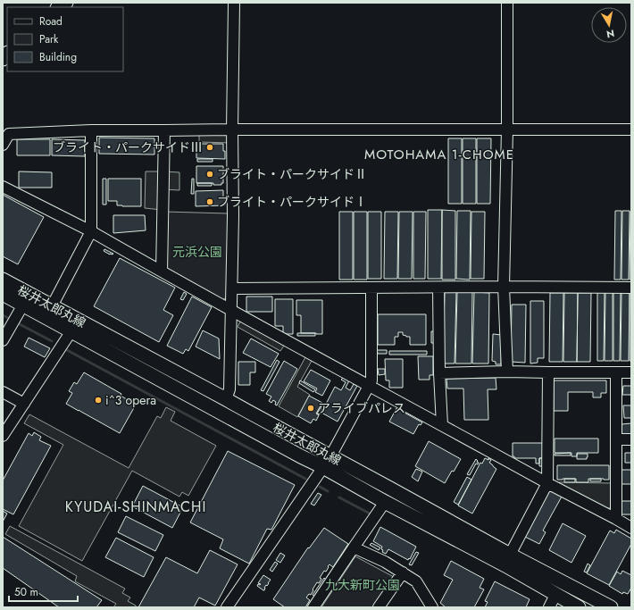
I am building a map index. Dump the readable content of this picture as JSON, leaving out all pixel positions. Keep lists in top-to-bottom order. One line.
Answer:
{"streets":{"main road":["桜井太郎丸線"]},"districts":["MOTOHAMA 1-CHOME","KYUDAI-SHINMACHI"],"parks":["元浜公園","九大新町公園"],"places":["ブライト・パークサイドⅢ","ブライト・パークサイドⅡ","ブライト・パークサイドⅠ","i^3 opera","アライブパレス"],"legend":["Road","Park","Building"],"scale_bar":"50 m","north":"bottom"}
